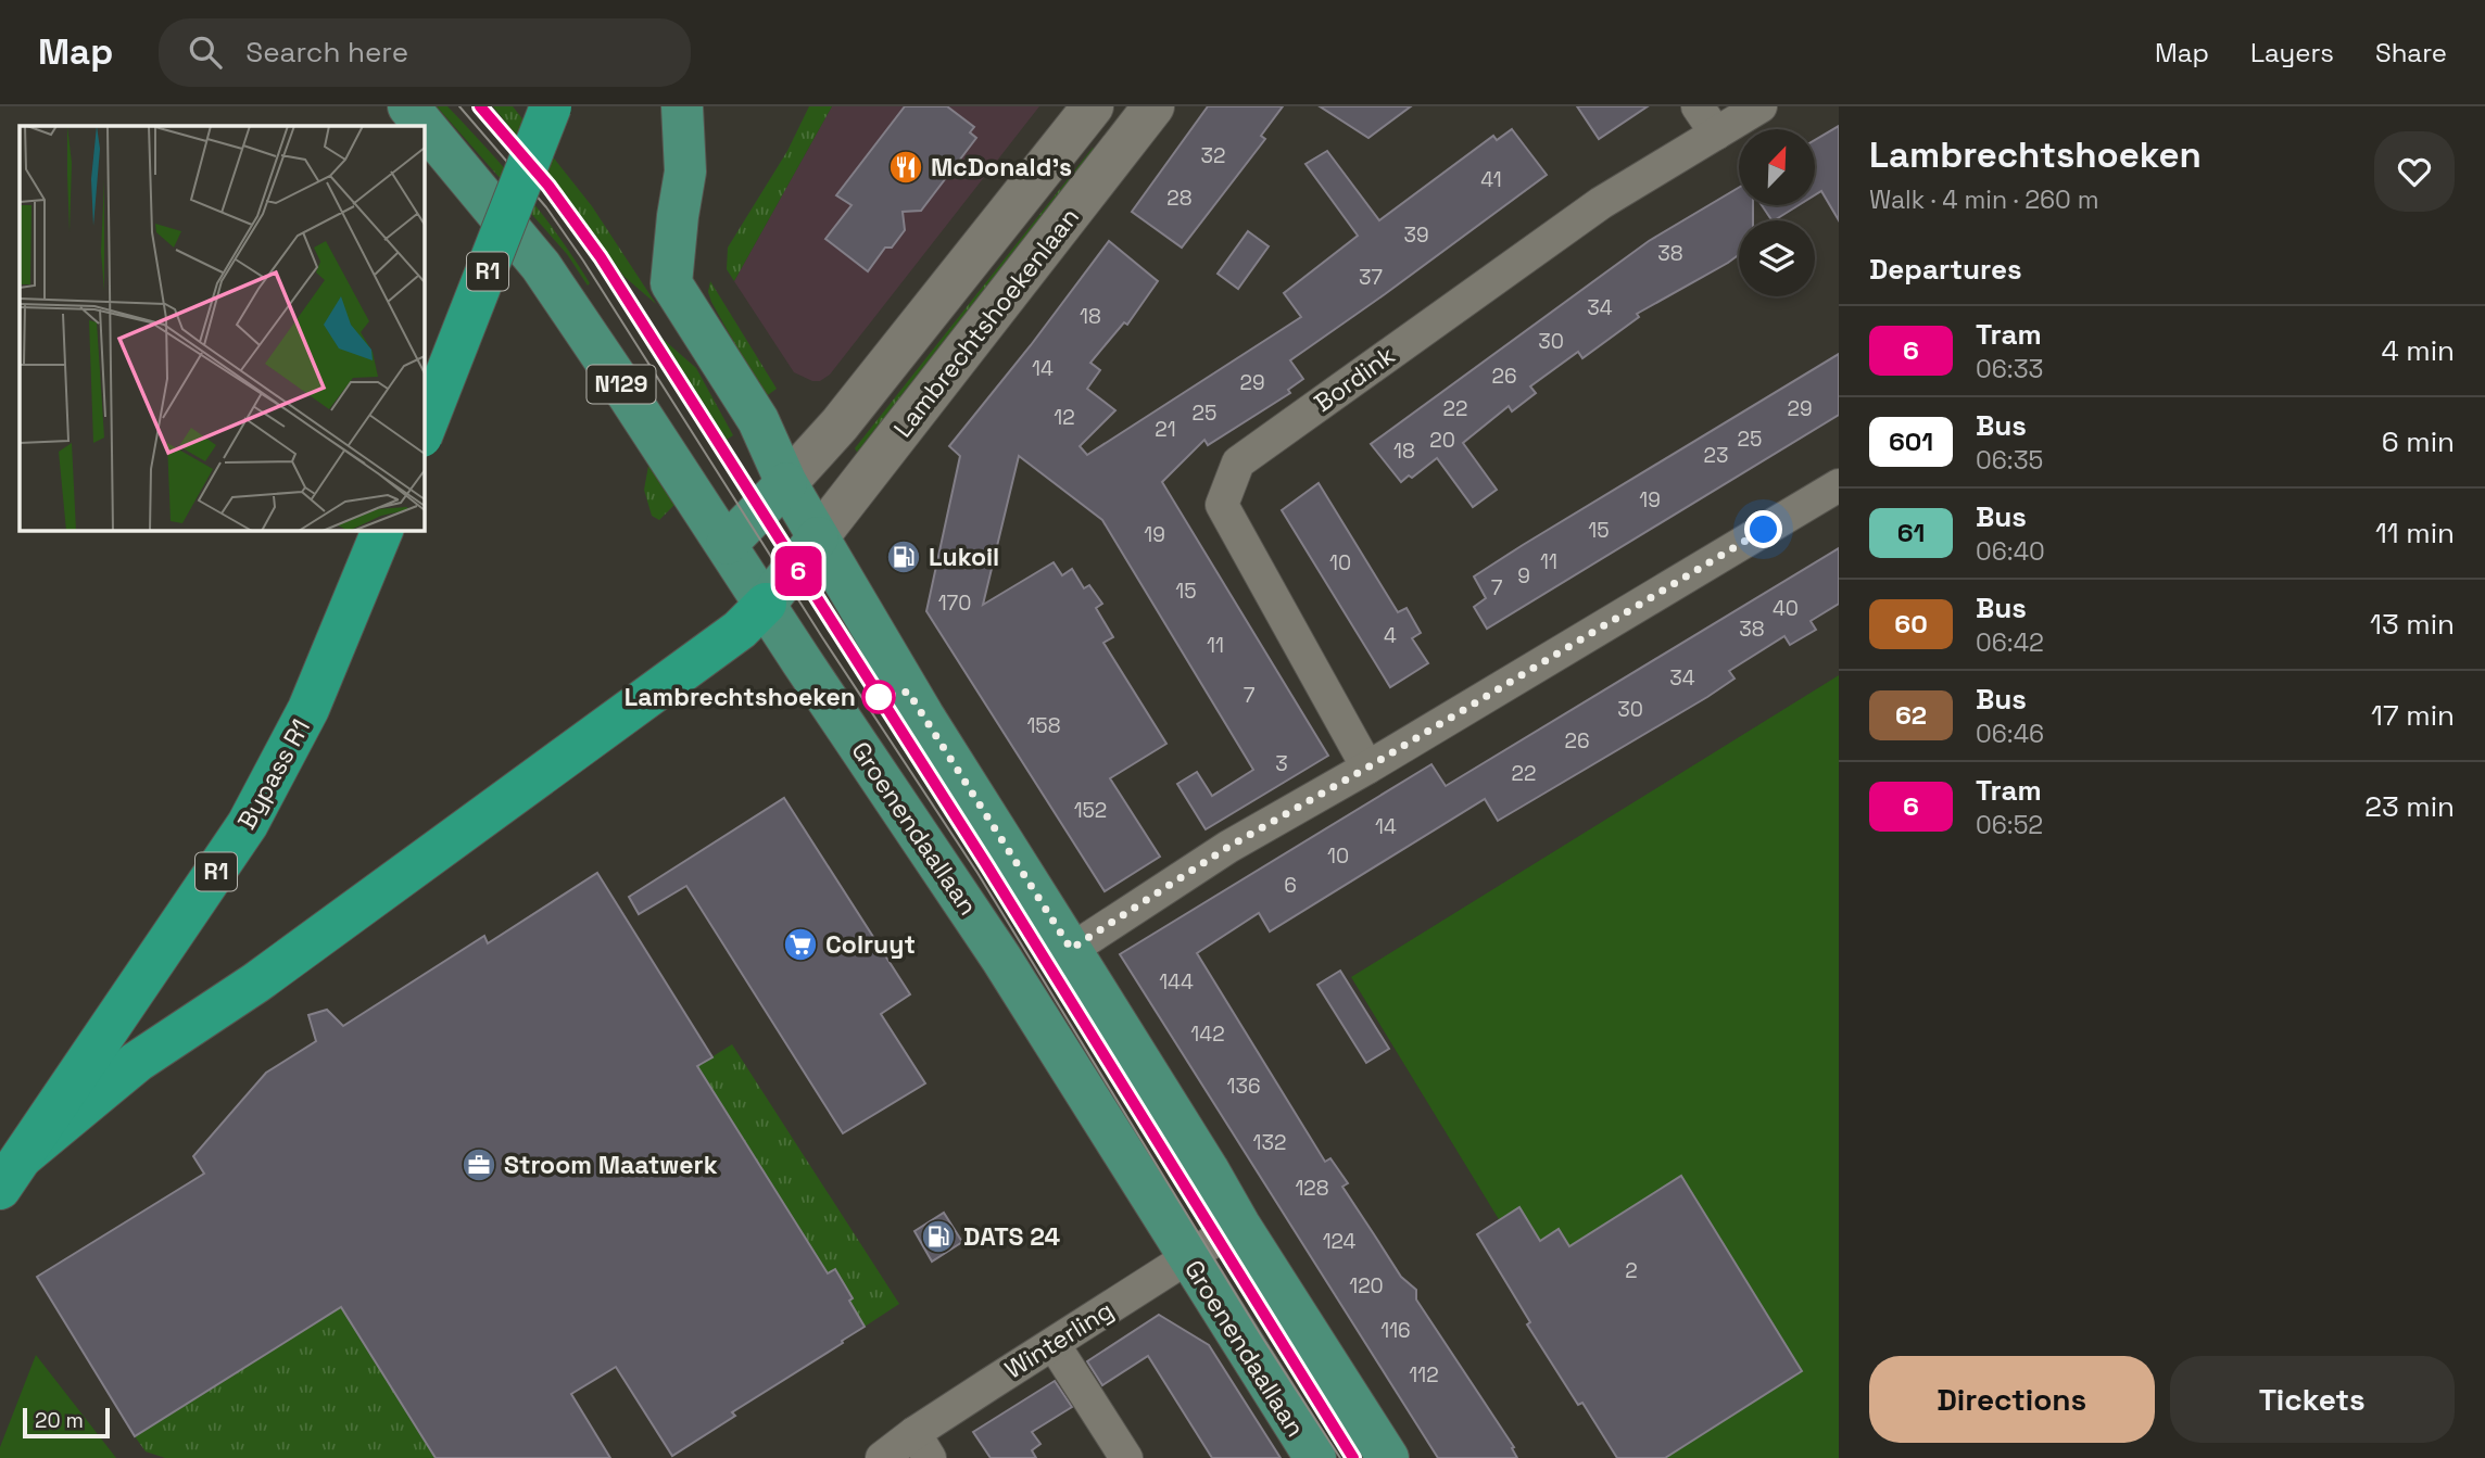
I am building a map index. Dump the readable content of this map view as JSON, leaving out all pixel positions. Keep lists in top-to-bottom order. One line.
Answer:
{"streets":{"highway":["R1","Bypass R1"],"main road":["N129","Groenendaallaan"],"street":["Lambrechtshoekenlaan","Bordink","Winterling"]},"crossings":[["Groenendaallaan","Winterling"]],"places":{"restaurant":["McDonald's"],"fuel station":["Lukoil","DATS 24"],"other":["Lambrechtshoeken"],"supermarket":["Colruyt"],"office":["Stroom Maatwerk"]},"lines":["tram line 6"],"house_numbers":["32","41","28","39","38","37","34","18","30","14","26","29","22","29","25","12","21","25","20","18","23","19","15","19","11","10","9","7","15","170","40","38","4","11","34","7","30","158","26","3","22","152","14","10","6","144","142","136","132","128","124","2","120","116","112"],"scale_bar":"20 m","north":"top right","page":{"header":"Map","search":"Search here","nav":["Map","Layers","Share"],"on_map":"6","heading":[["Lambrechtshoeken","Walk · 4 min · 260 m"],"Departures"],"list":[{"mark":"6","name":"Tram","note":"06:33","value":"4 min"},{"mark":"601","name":"Bus","note":"06:35","value":"6 min"},{"mark":"61","name":"Bus","note":"06:40","value":"11 min"},{"mark":"60","name":"Bus","note":"06:42","value":"13 min"},{"mark":"62","name":"Bus","note":"06:46","value":"17 min"},{"mark":"6","name":"Tram","note":"06:52","value":"23 min"}],"buttons":["Directions","Tickets"],"scale":"20 m"}}
